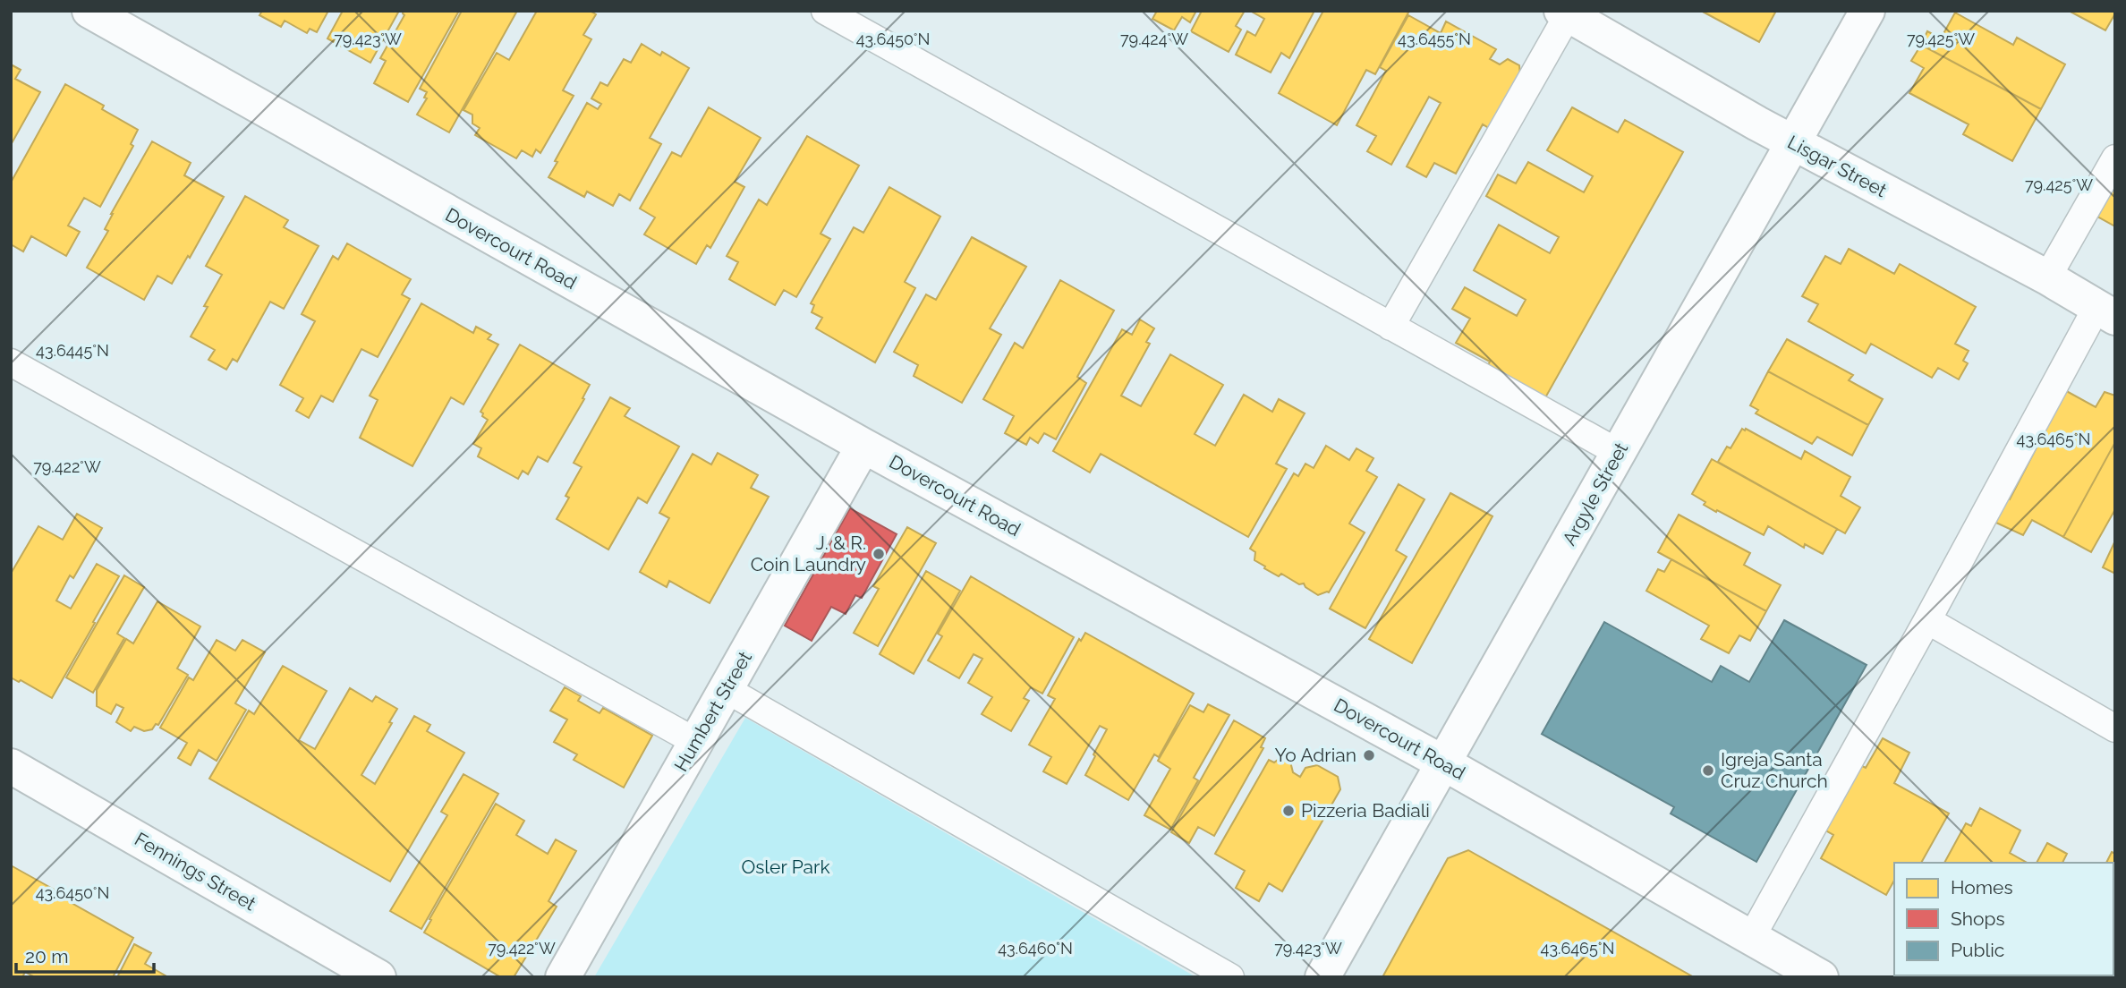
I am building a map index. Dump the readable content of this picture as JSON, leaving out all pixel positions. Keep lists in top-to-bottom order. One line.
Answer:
{"streets":{"street":["Lisgar Street","Dovercourt Road","Argyle Street","Humbert Street","Fennings Street"]},"crossings":[["Lisgar Street","Argyle Street"],["Dovercourt Road","Argyle Street"],["Dovercourt Road","Humbert Street"]],"parks":["Osler Park"],"places":["J. & R. Coin Laundry","Yo Adrian","Igreja Santa Cruz Church","Pizzeria Badiali"],"legend":["Homes","Shops","Public"],"scale_bar":"20 m","coordinates":["79.423°W","43.6450°N","79.424°W","43.6455°N","79.425°W","43.6445°N","43.6465°N","79.422°W","43.6460°N"]}
